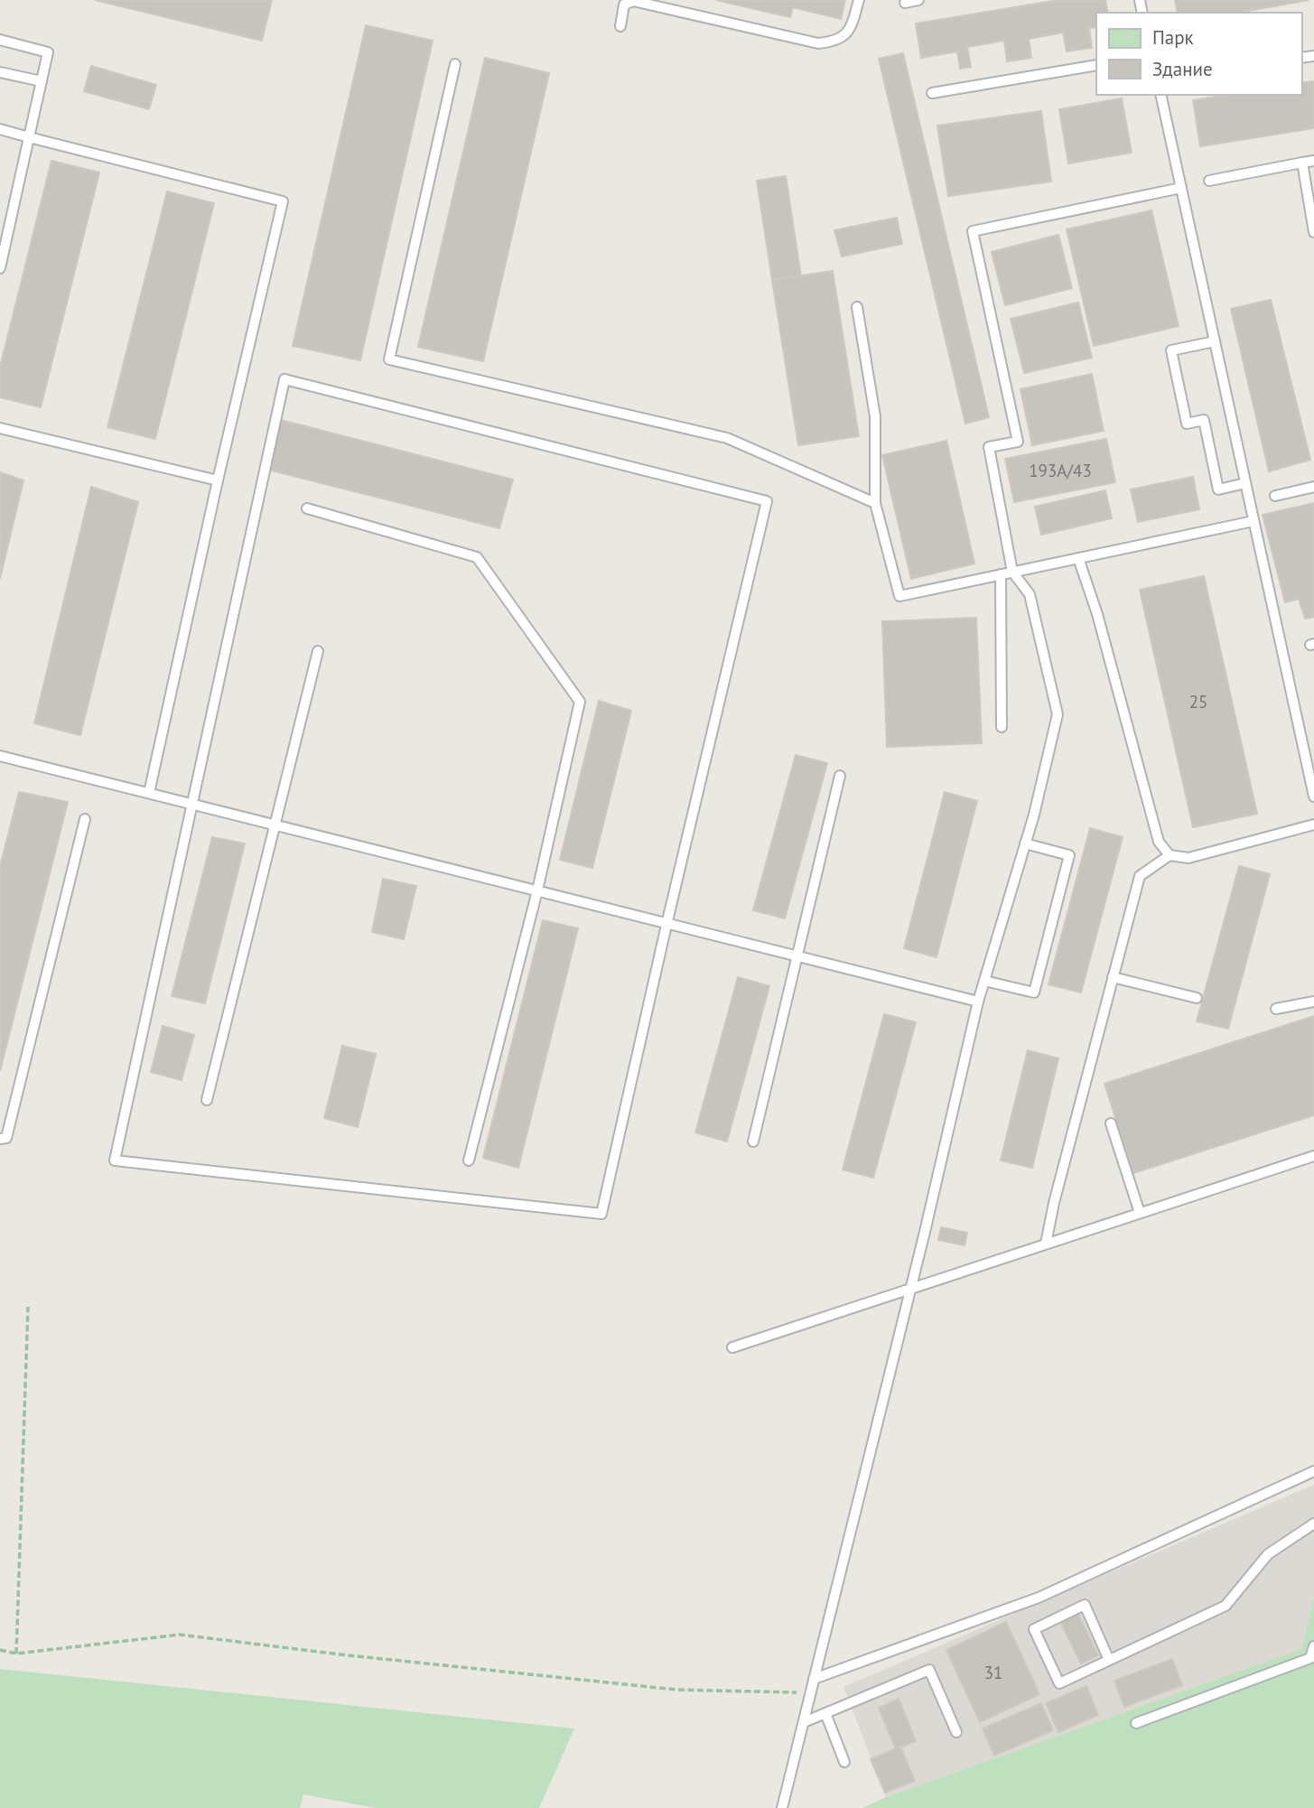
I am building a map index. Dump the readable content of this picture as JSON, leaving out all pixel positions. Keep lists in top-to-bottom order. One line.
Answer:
{"house_numbers":["193А/43","25","31"],"legend":["Парк","Здание"]}
